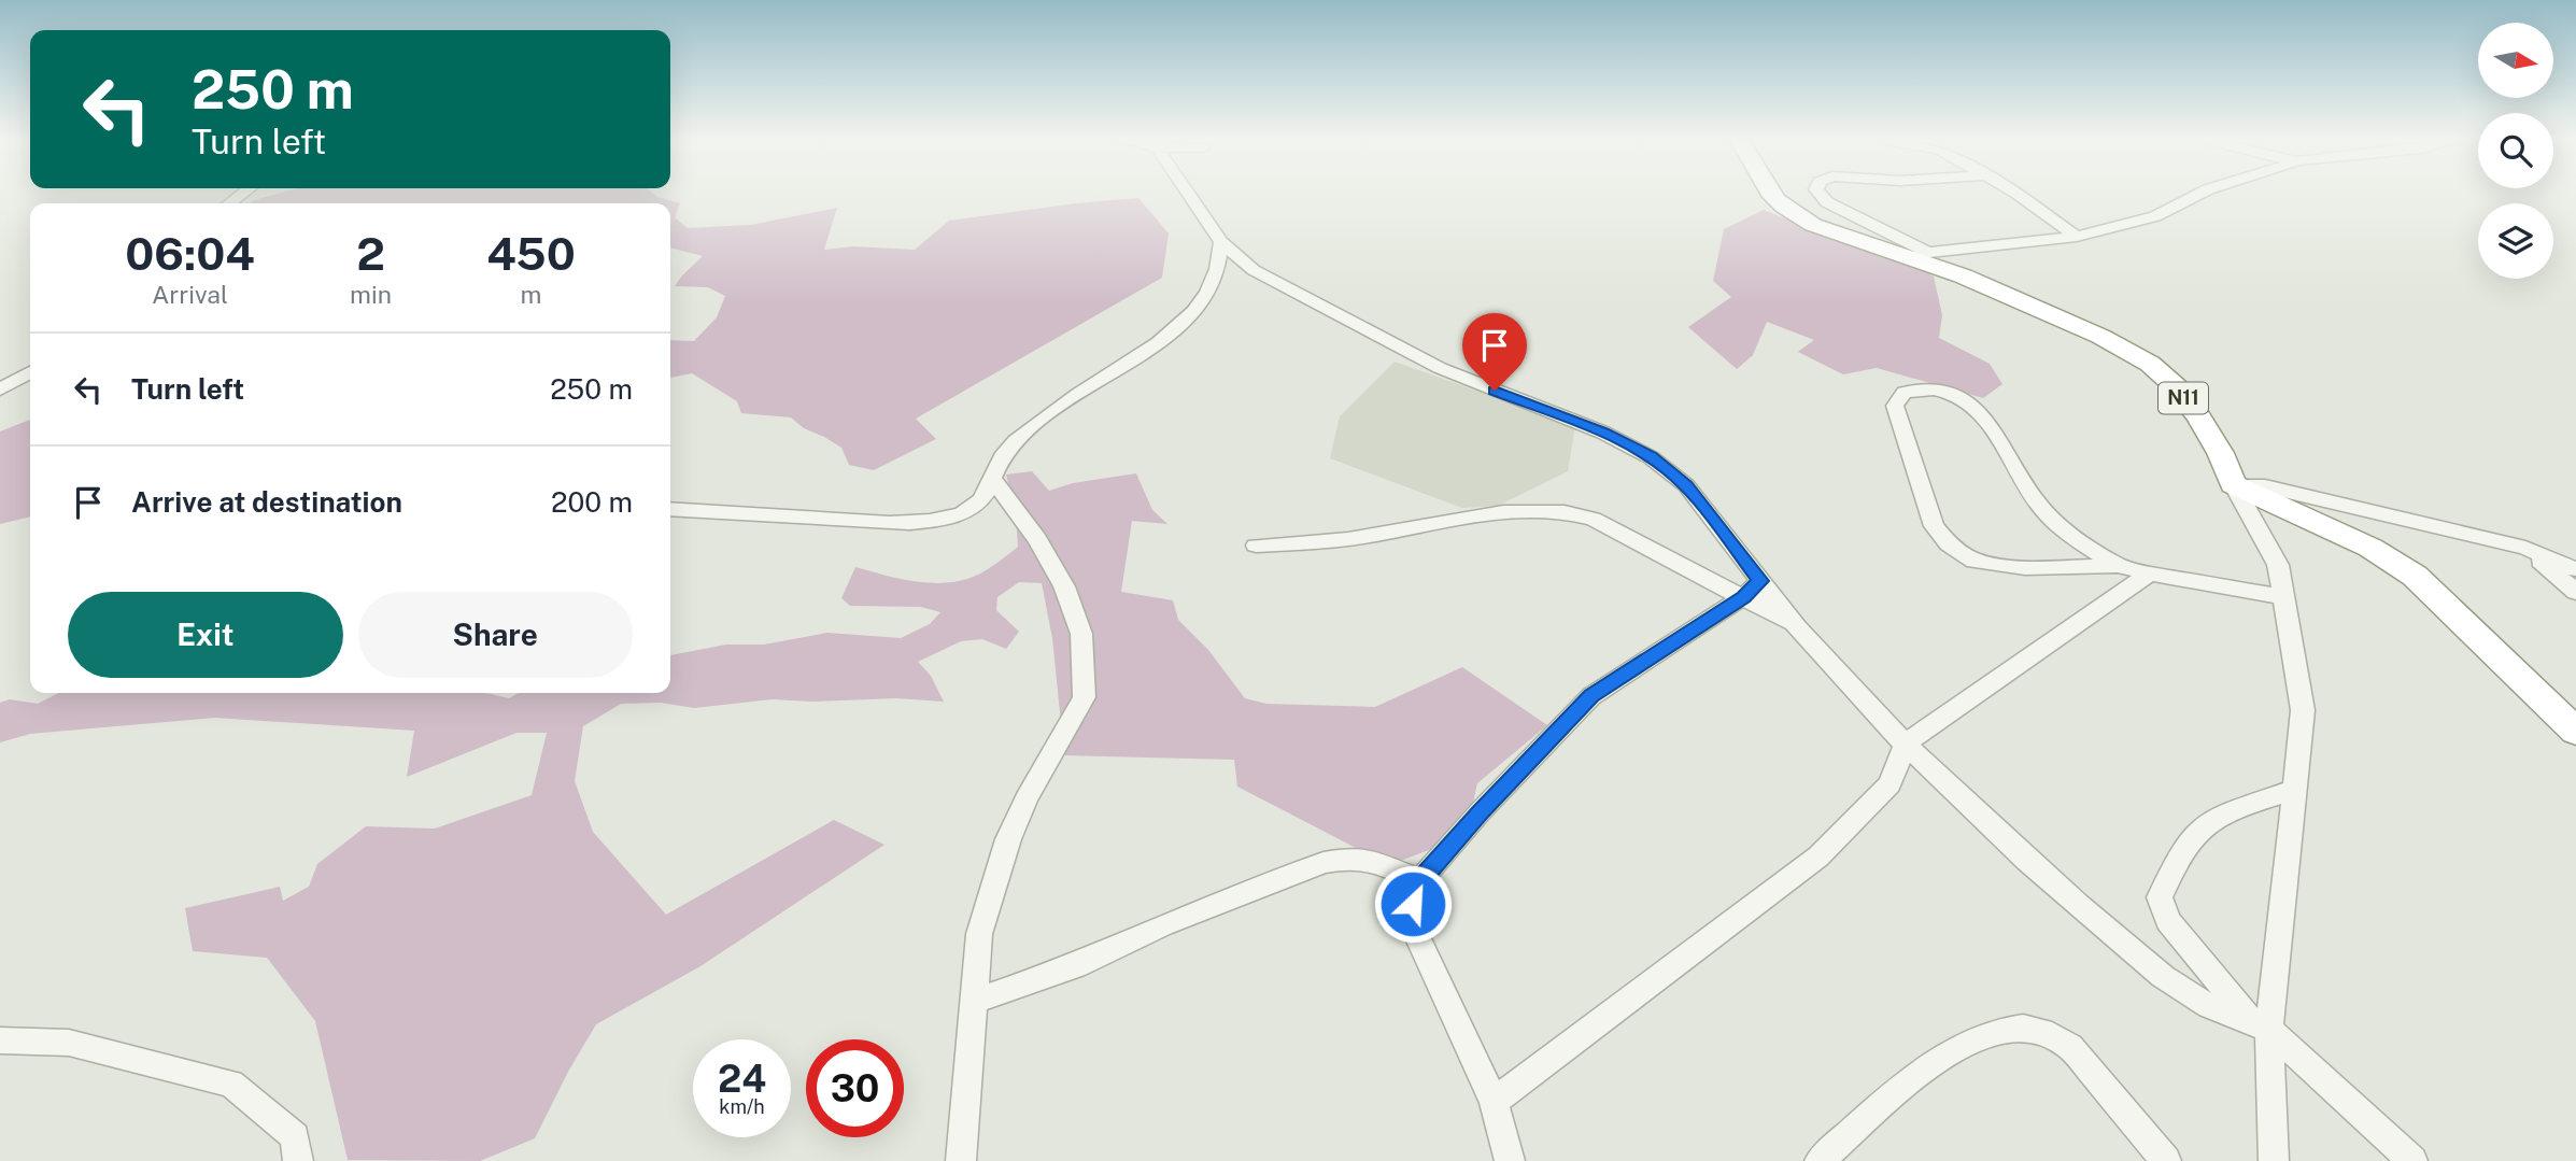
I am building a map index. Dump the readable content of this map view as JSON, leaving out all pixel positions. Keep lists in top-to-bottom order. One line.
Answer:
{"streets":{"highway":["N11"]},"north":"right","page":{"turn":["250 m","Turn left"],"eta":["06:04","Arrival","2","min","450","m"],"list":[{"name":"Turn left","value":"250 m"},{"name":"Arrive at destination","value":"200 m"}],"buttons":["Exit","Share"],"speed":"24 km/h","limit":"30"}}
